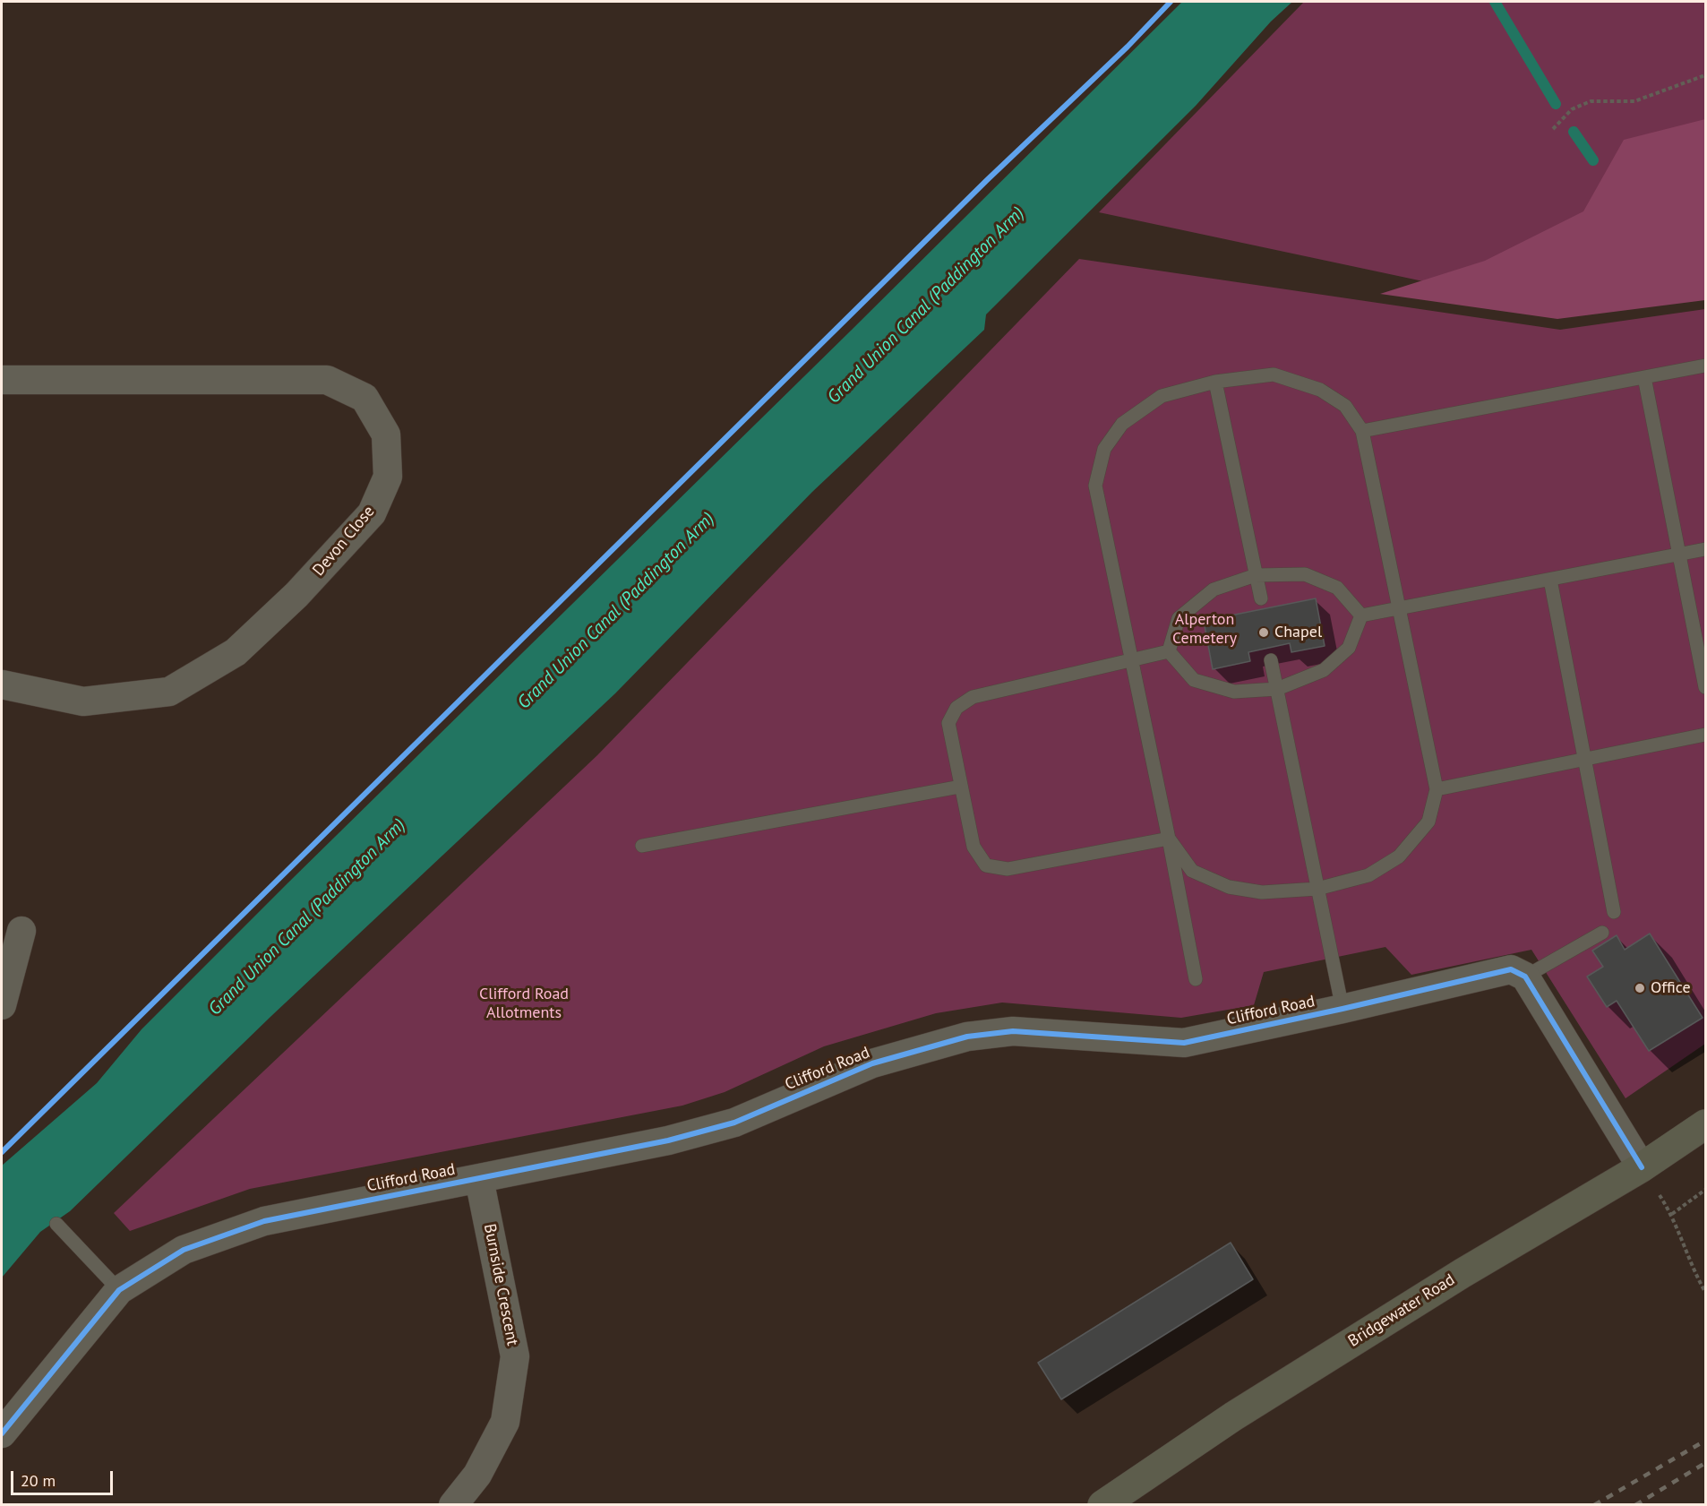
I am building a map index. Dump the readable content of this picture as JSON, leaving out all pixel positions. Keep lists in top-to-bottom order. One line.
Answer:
{"streets":{"main road":["Bridgewater Road"],"street":["Devon Close","Clifford Road","Burnside Crescent"]},"crossings":[["Clifford Road","Burnside Crescent"]],"water":["Grand Union Canal (Paddington Arm)"],"parks":["Alperton Cemetery","Clifford Road Allotments"],"places":["Chapel","Office"],"scale_bar":"20 m"}
